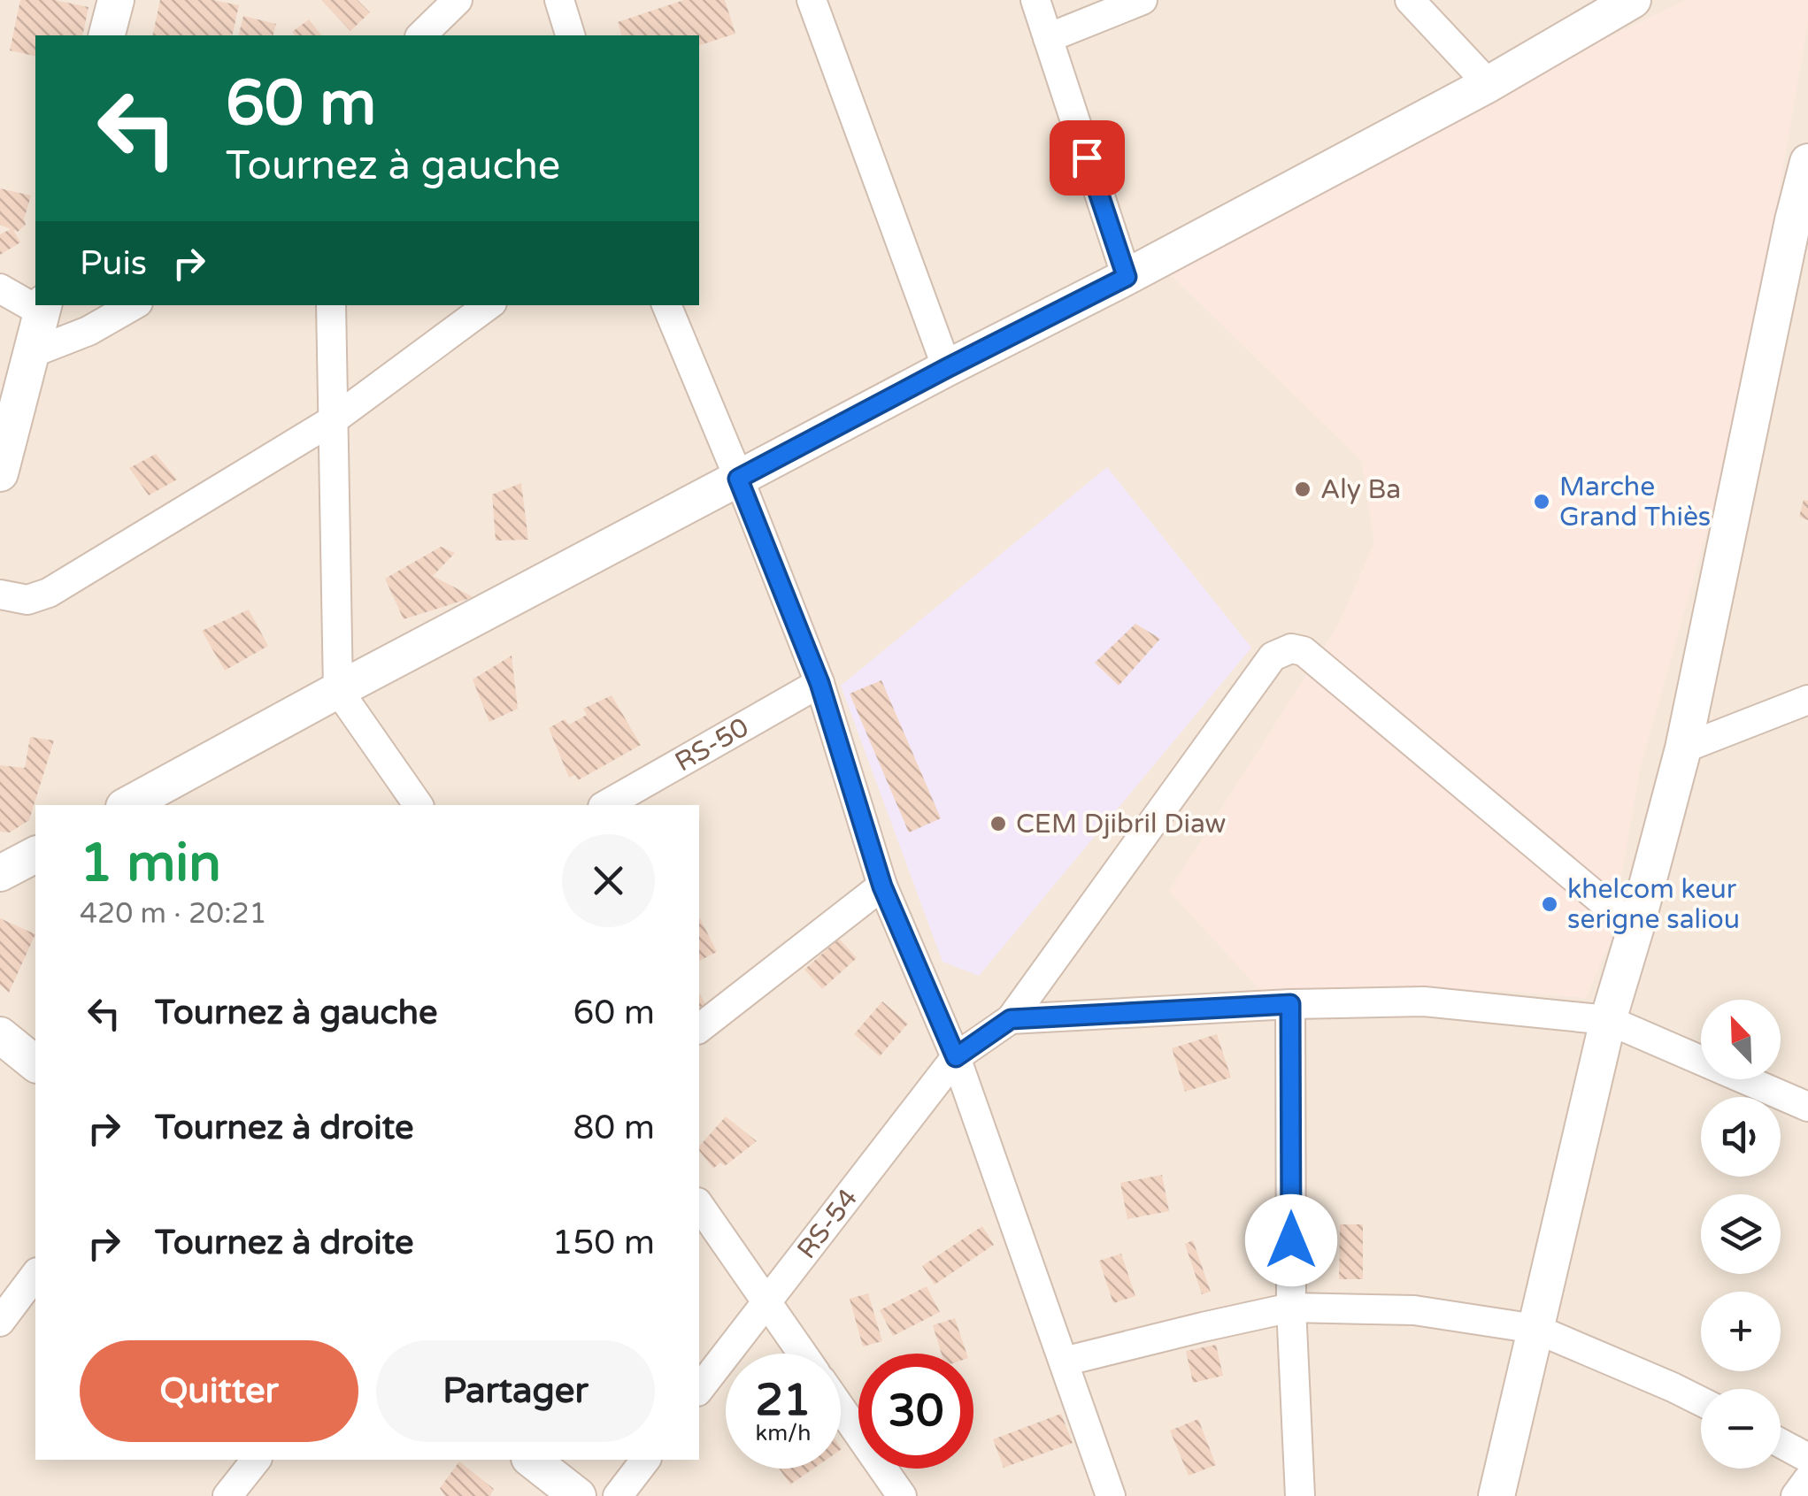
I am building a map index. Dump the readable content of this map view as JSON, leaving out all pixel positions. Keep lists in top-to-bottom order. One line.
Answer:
{"streets":{"street":["RS-50","RS-54"]},"places":["Aly Ba","Marche Grand Thiès","CEM Djibril Diaw","khelcom keur serigne saliou"],"north":"top left","page":{"turn":["60 m","Tournez à gauche"],"then":"Puis","heading":["1 min","420 m · 20:21"],"list":[{"name":"Tournez à gauche","value":"60 m"},{"name":"Tournez à droite","value":"80 m"},{"name":"Tournez à droite","value":"150 m"}],"map_buttons":["+","−"],"buttons":["Quitter","Partager"],"speed":"21 km/h","limit":"30"}}
